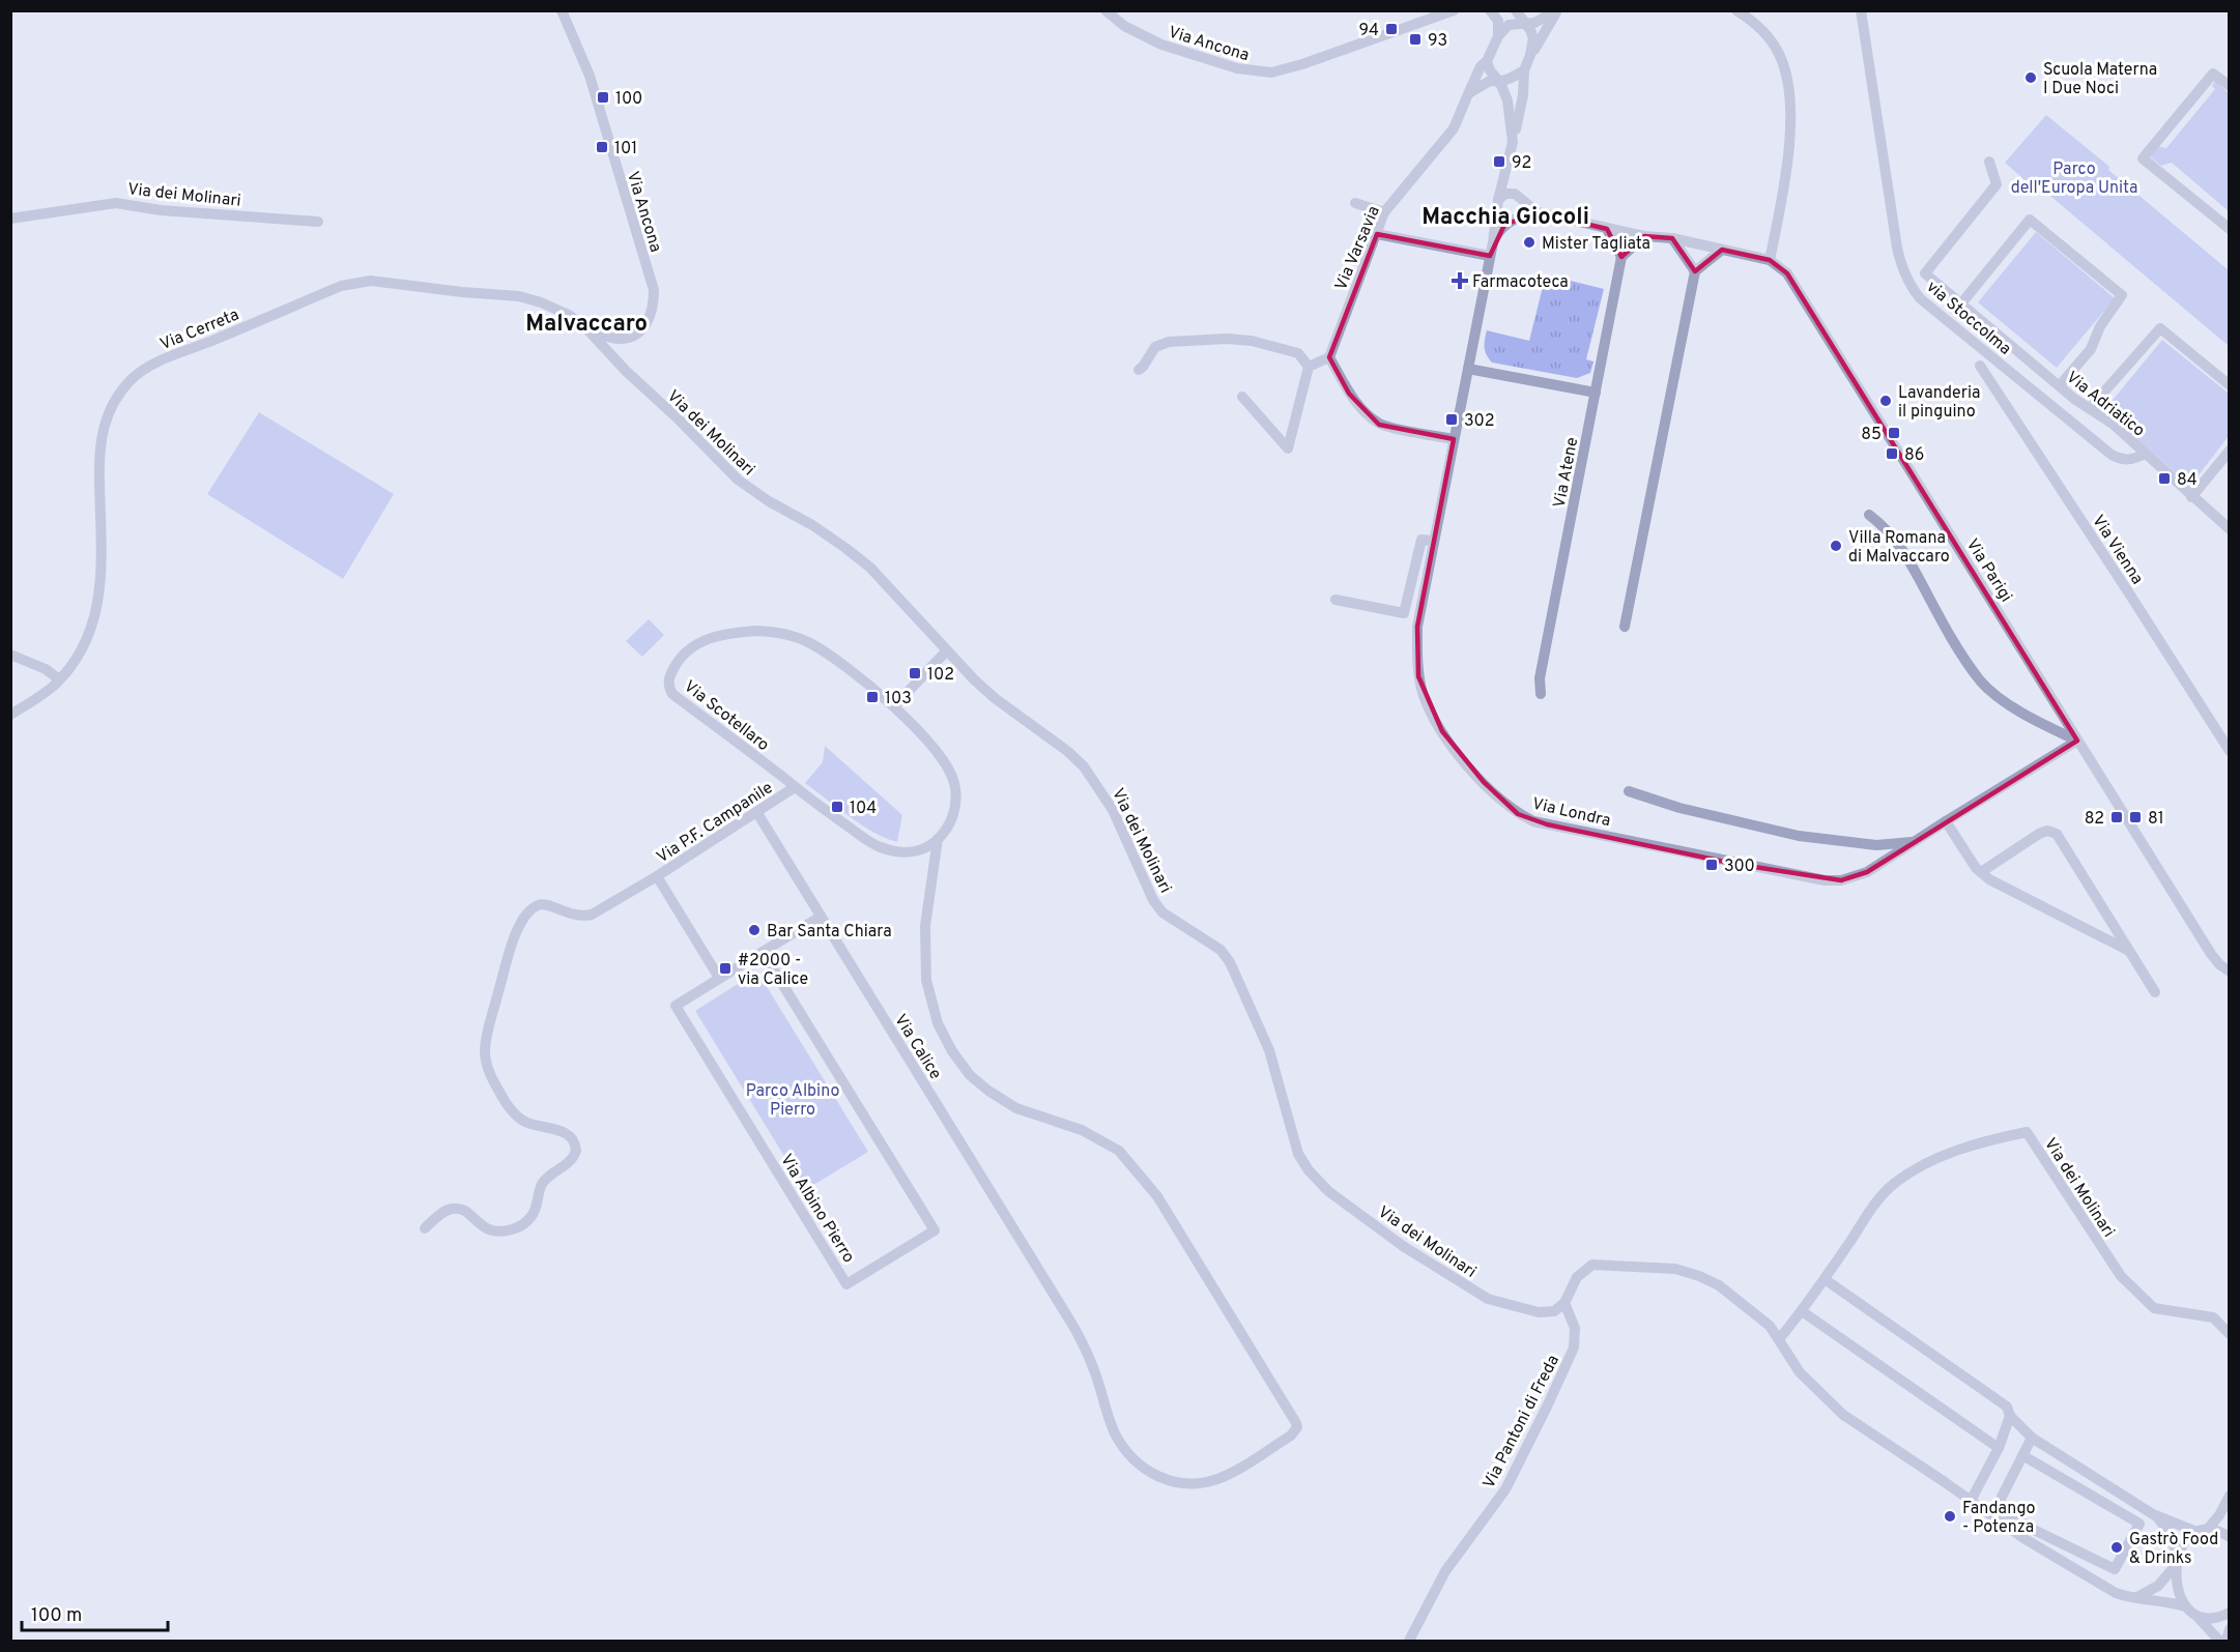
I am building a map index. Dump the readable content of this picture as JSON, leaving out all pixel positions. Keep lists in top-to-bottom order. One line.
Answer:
{"streets":{"street":["Via Ancona","Via dei Molinari","Via Varsavia","via Stoccolma","Via Cerreta","Via Adriatico","Via Atene","Via Vienna","Via Parigi","Via Scotellaro","Via Londra","Via P.F. Campanile","Via Calice","Via Albino Pierro","Via Pantoni di Freda"]},"crossings":[["Via Ancona","Via dei Molinari"],["Via Ancona","Via Cerreta"],["Via dei Molinari","Via Cerreta"],["Via dei Molinari","Via Pantoni di Freda"],["via Stoccolma","Via Adriatico"],["Via Parigi","Via Londra"],["Via Scotellaro","Via P.F. Campanile"],["Via Scotellaro","Via Calice"],["Via P.F. Campanile","Via Calice"],["Via P.F. Campanile","Via Albino Pierro"]],"districts":["Macchia Giocoli","Malvaccaro"],"parks":["Parco dell'Europa Unita","Parco Albino Pierro"],"places":{"transit":["94","93","100","101","92","302","85","86","84","102","103","104","82","81","300","#2000 - via Calice"],"other":["Scuola Materna I Due Noci","Mister Tagliata","Lavanderia il pinguino","Villa Romana di Malvaccaro","Bar Santa Chiara","Fandango - Potenza","Gastrò Food & Drinks"],"health":["Farmacoteca"]},"scale_bar":"100 m"}
